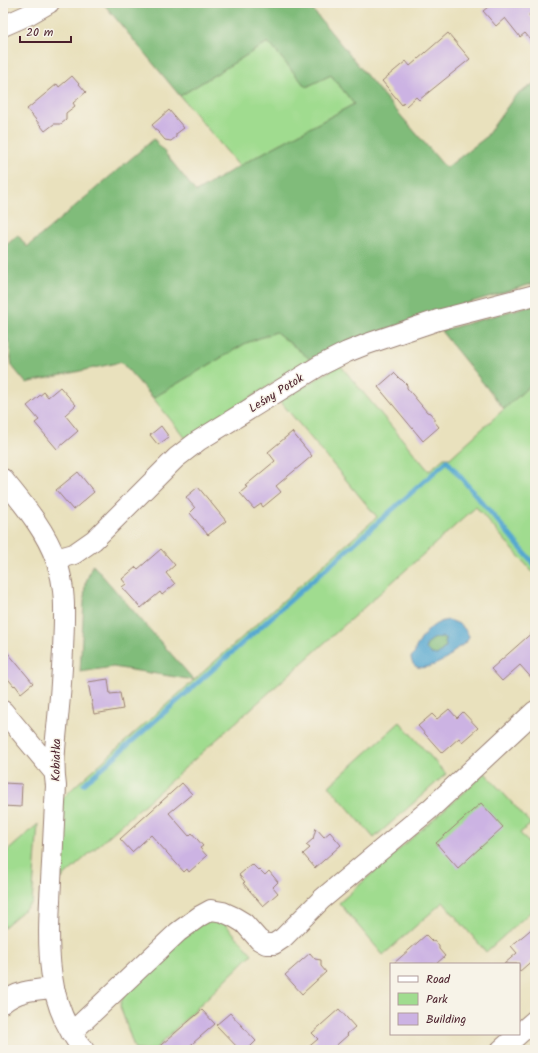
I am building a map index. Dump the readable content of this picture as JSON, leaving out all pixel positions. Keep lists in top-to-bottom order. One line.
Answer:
{"streets":{"street":["Leśny Potok","Kobiałka"]},"crossings":[["Leśny Potok","Kobiałka"]],"legend":["Road","Park","Building"],"scale_bar":"20 m"}
